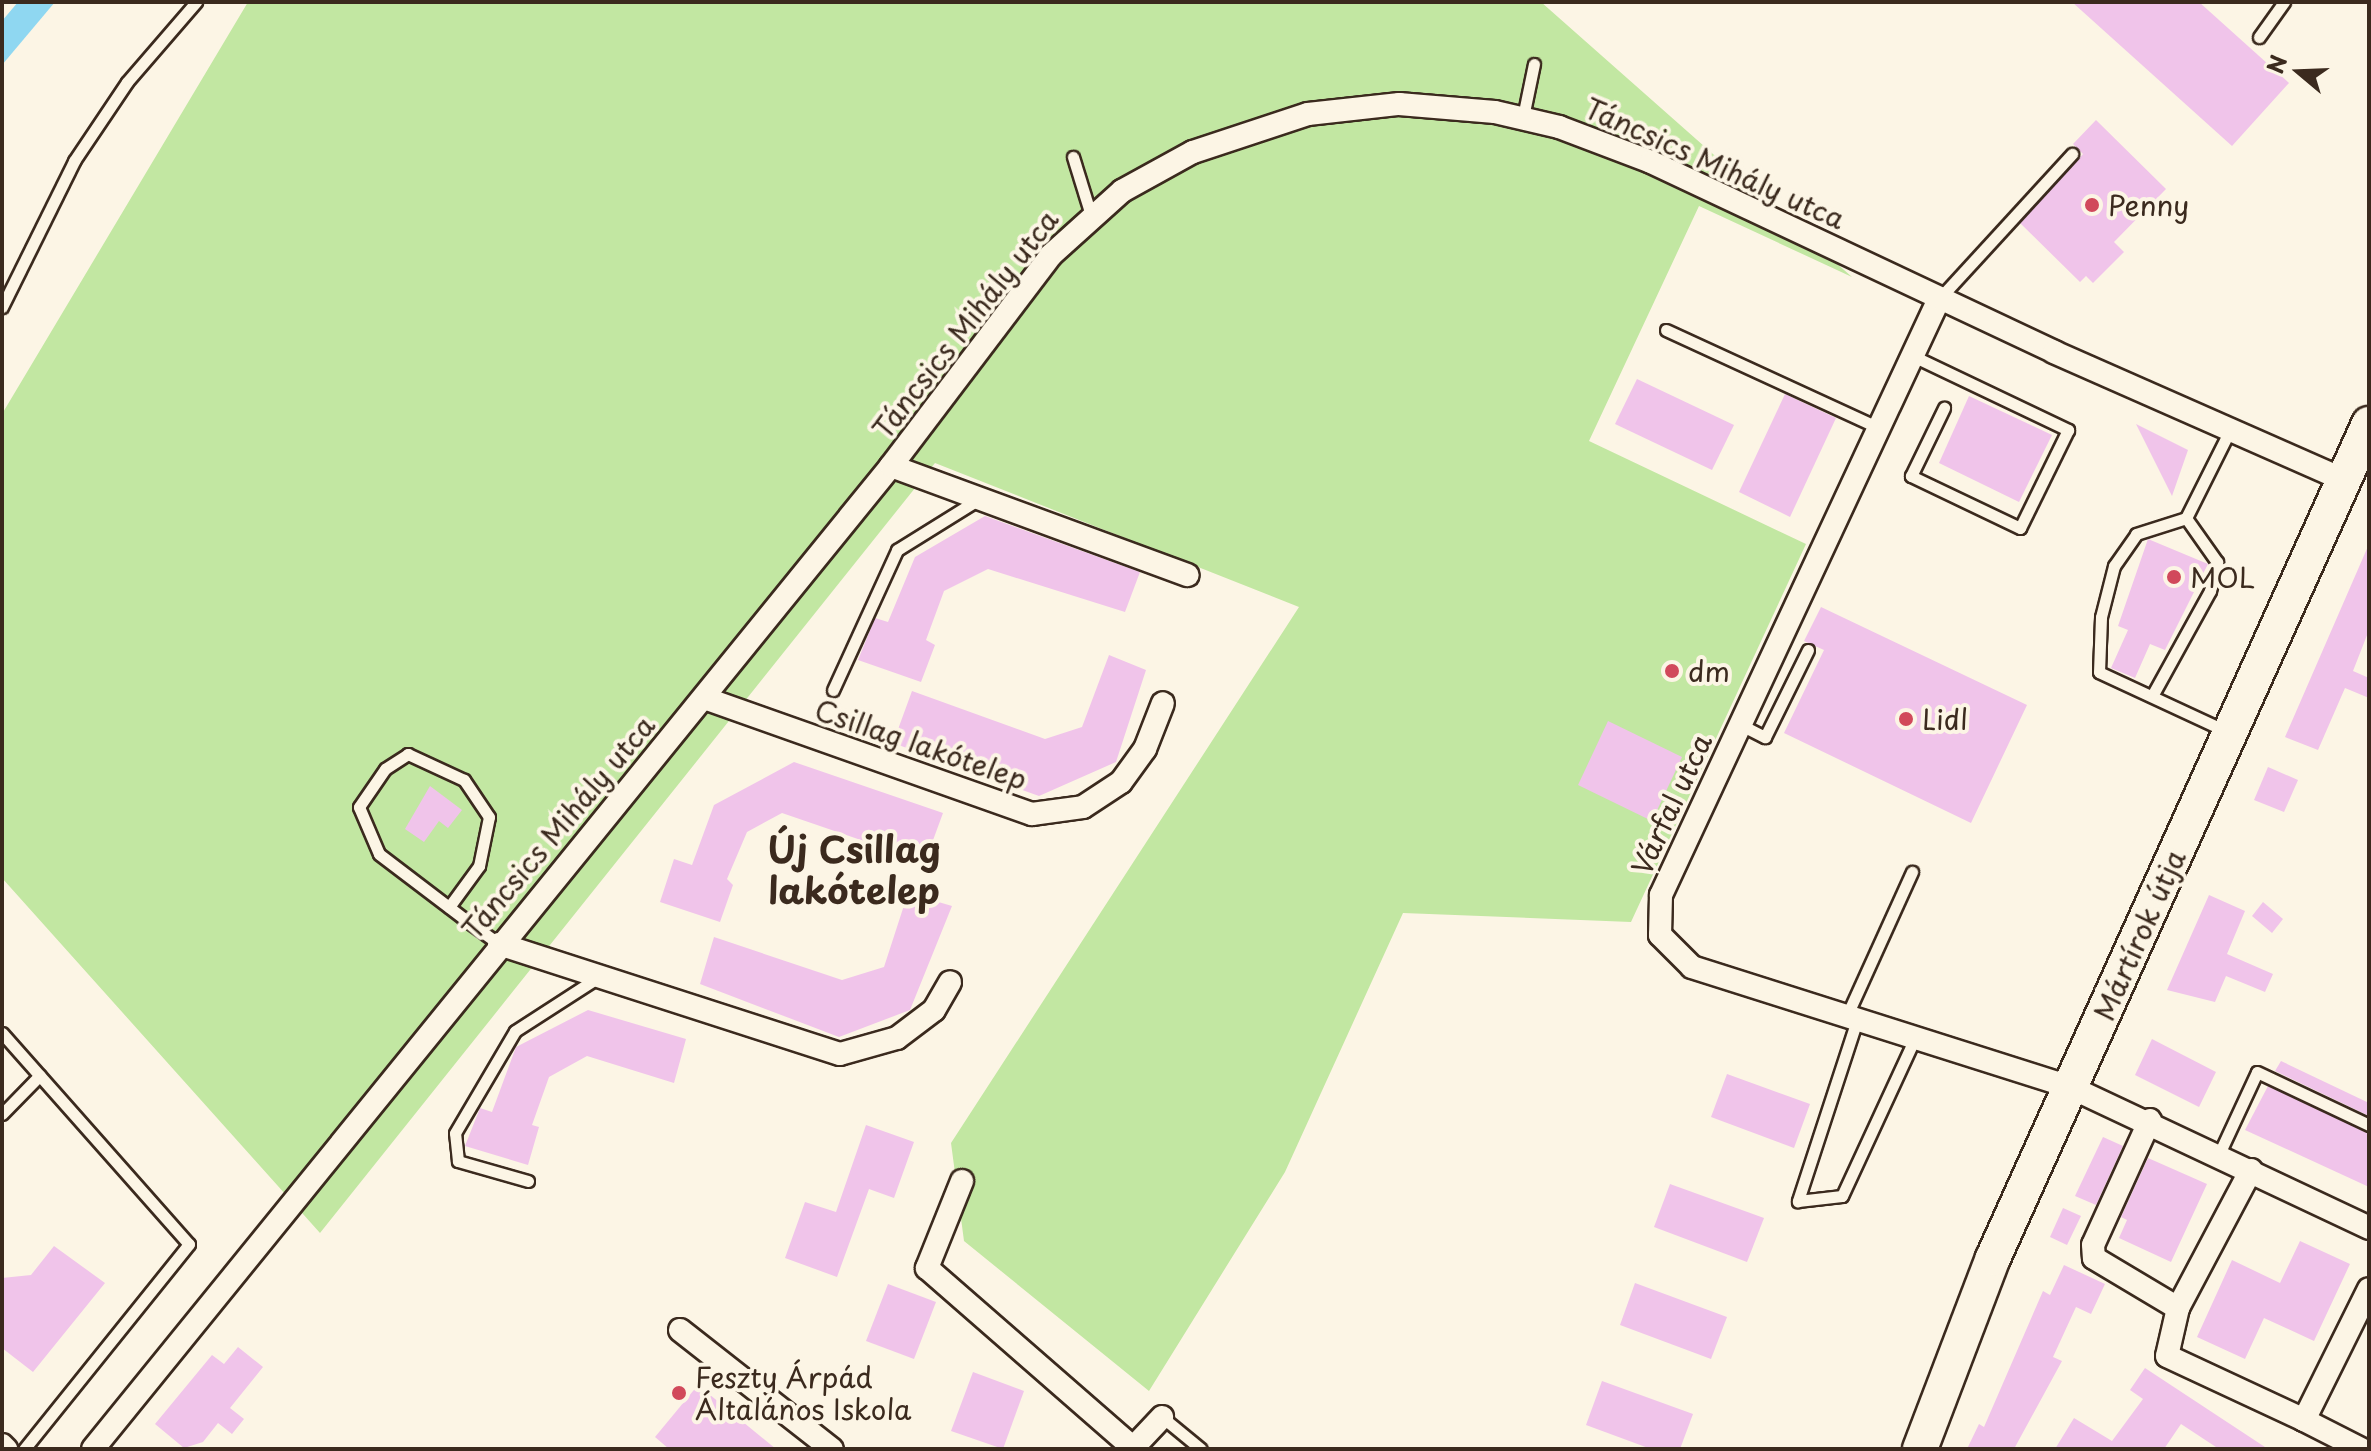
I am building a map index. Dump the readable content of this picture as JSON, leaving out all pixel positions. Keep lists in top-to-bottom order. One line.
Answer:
{"streets":{"main road":["Mártírok útja"],"street":["Táncsics Mihály utca","Csillag lakótelep","Várfal utca"]},"crossings":[["Táncsics Mihály utca","Csillag lakótelep"],["Táncsics Mihály utca","Várfal utca"],["Táncsics Mihály utca","Mártírok útja"],["Várfal utca","Mártírok útja"]],"districts":["Új Csillag lakótelep"],"places":["Penny","MOL","dm","Lidl","Feszty Árpád Általános Iskola"],"north":"left"}
